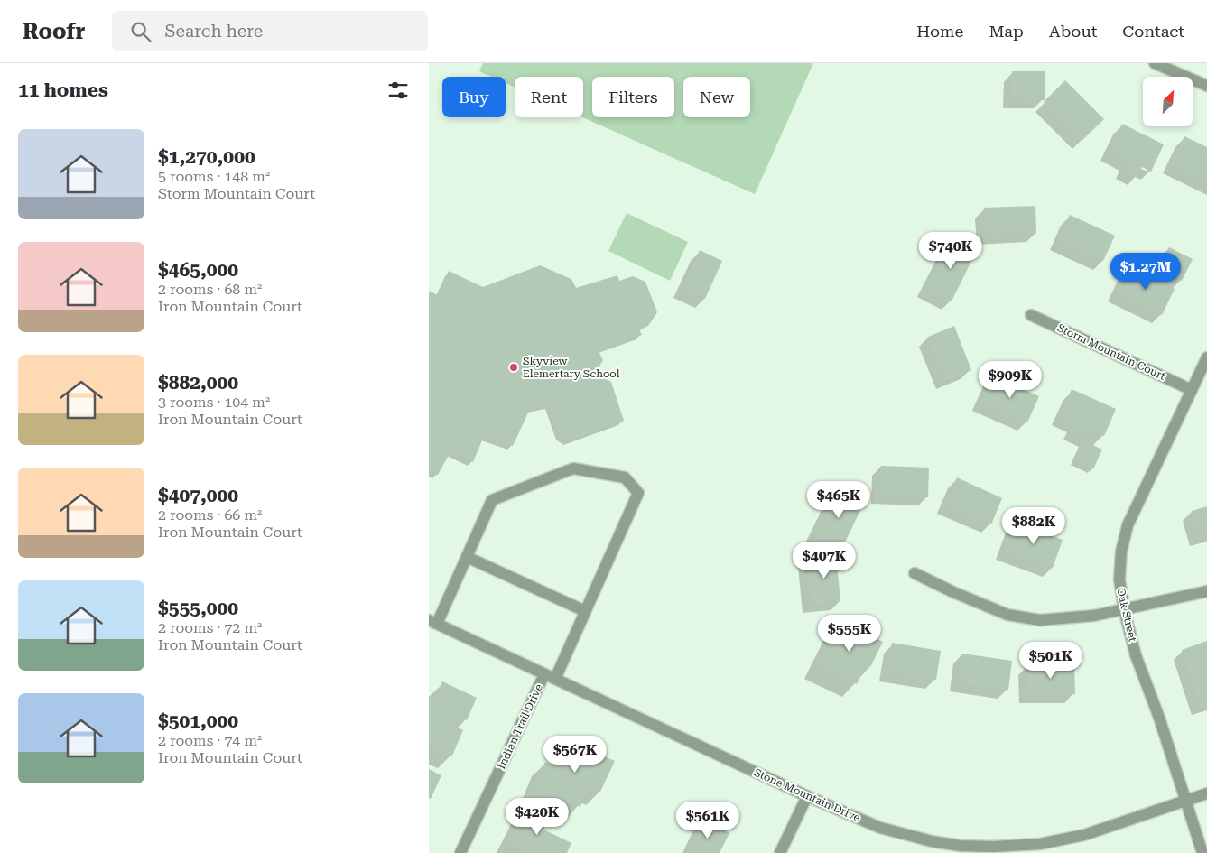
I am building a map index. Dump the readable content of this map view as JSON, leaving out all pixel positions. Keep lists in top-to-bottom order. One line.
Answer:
{"streets":{"street":["Storm Mountain Court","Oak Street","Indian Trail Drive","Stone Mountain Drive"]},"crossings":[["Storm Mountain Court","Oak Street"],["Oak Street","Stone Mountain Drive"],["Indian Trail Drive","Stone Mountain Drive"]],"places":["Skyview Elemertary School"],"north":"top right","page":{"header":"Roofr","search":"Search here","nav":["Home","Map","About","Contact"],"heading":"11 homes","chip":["Buy","Rent","Filters","New"],"list":[{"name":"$1,270,000","note":"5 rooms · 148 m² · Storm Mountain Court"},{"name":"$465,000","note":"2 rooms · 68 m² · Iron Mountain Court"},{"name":"$882,000","note":"3 rooms · 104 m² · Iron Mountain Court"},{"name":"$407,000","note":"2 rooms · 66 m² · Iron Mountain Court"},{"name":"$555,000","note":"2 rooms · 72 m² · Iron Mountain Court"},{"name":"$501,000","note":"2 rooms · 74 m² · Iron Mountain Court"}],"price":["$740K","$1.27M","$909K","$465K","$882K","$407K","$555K","$501K","$567K","$420K","$561K"]}}
